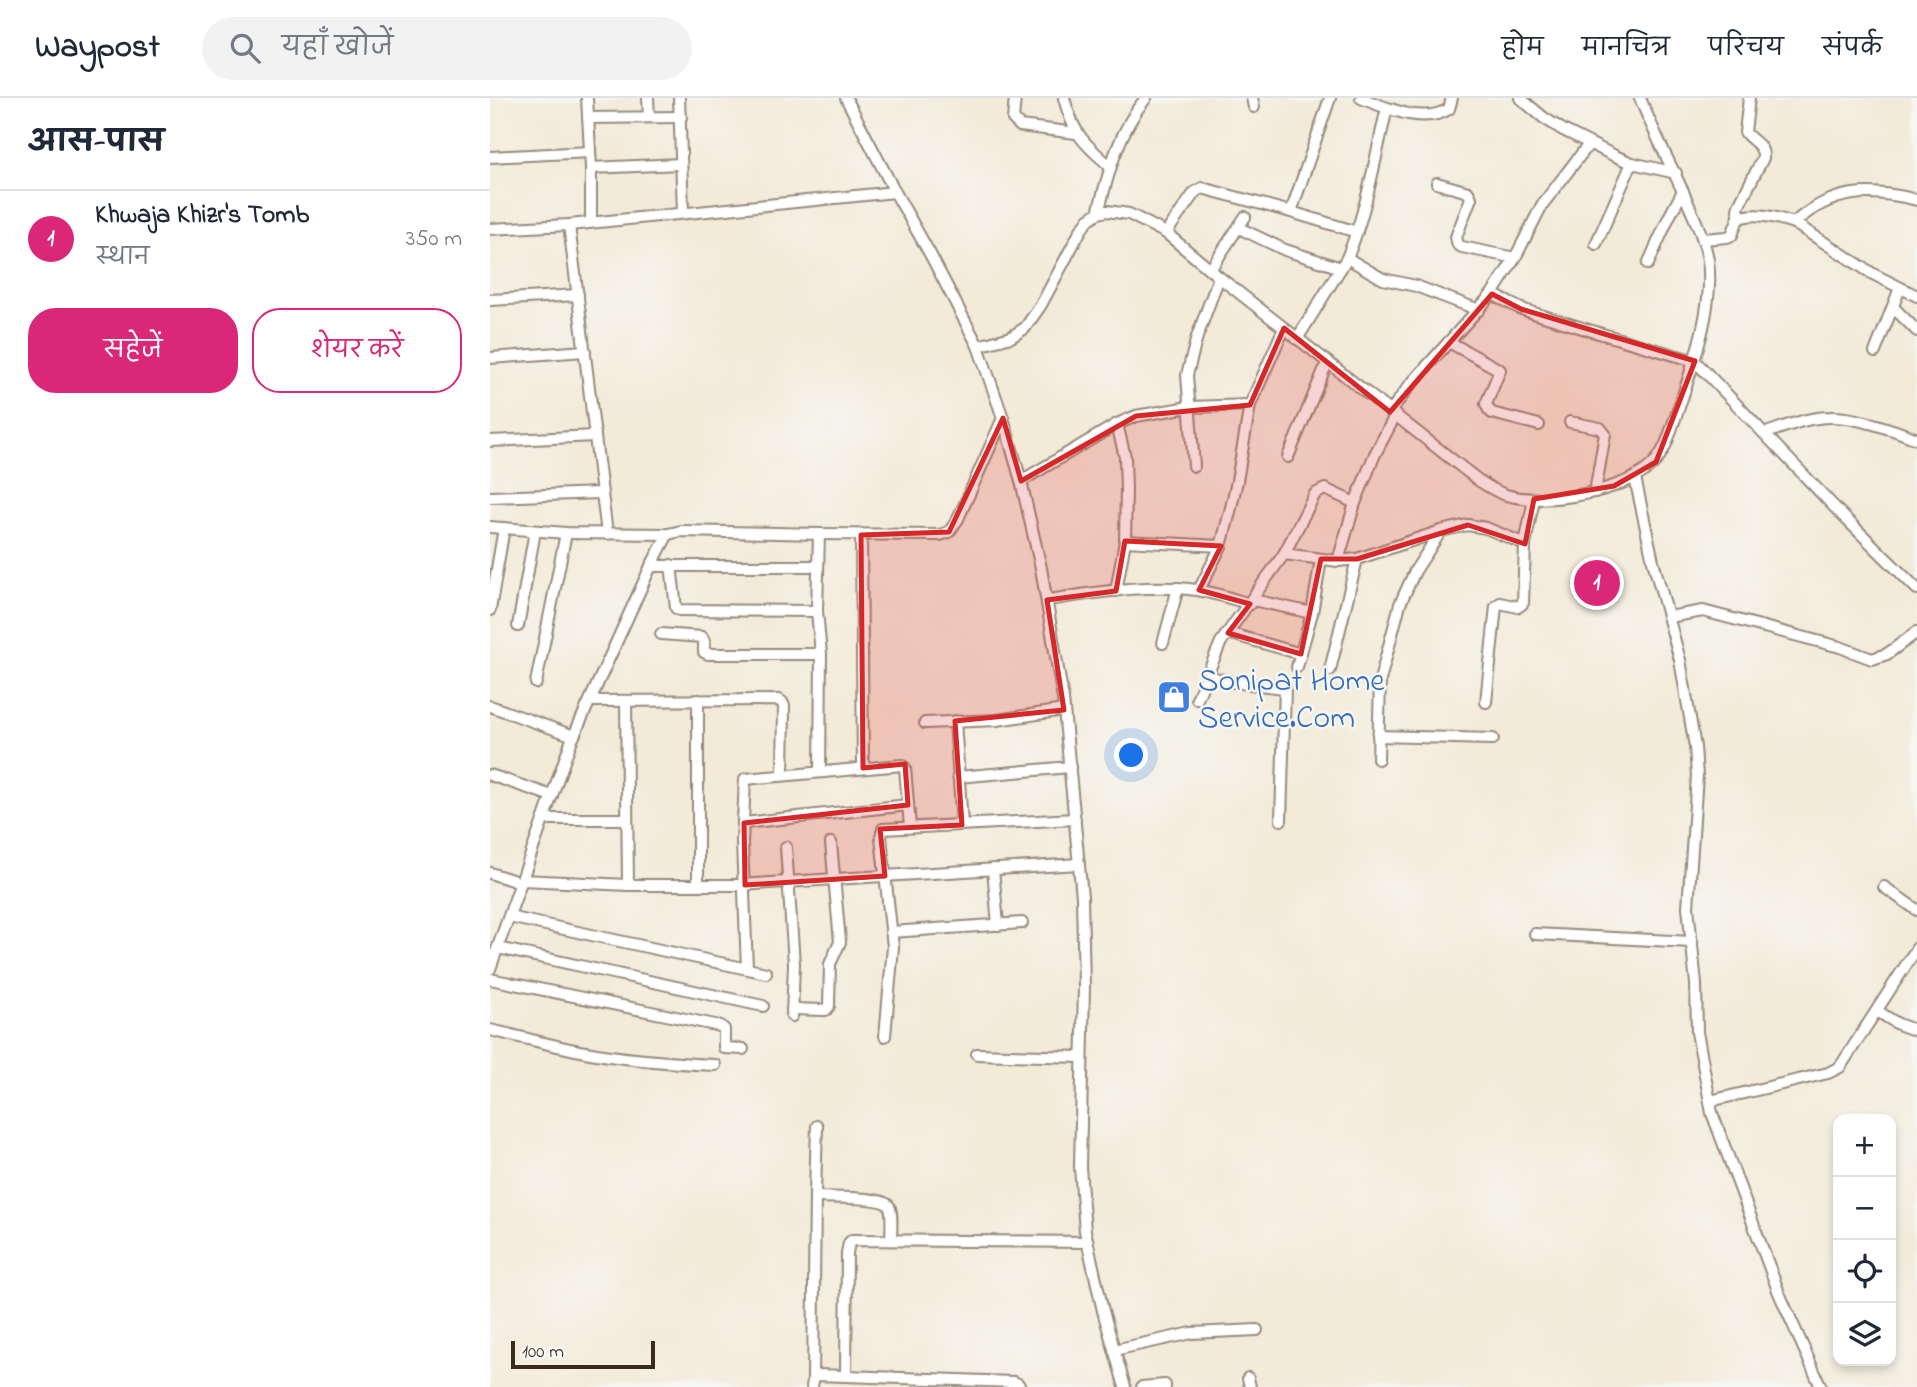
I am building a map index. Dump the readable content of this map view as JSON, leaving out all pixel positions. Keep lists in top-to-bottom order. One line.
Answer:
{"places":{"shop":["Sonipat Home Service.Com"]},"scale_bar":"100 m","page":{"header":"Waypost","search":"यहाँ खोजें","nav":["होम","मानचित्र","परिचय","संपर्क"],"heading":"आस-पास","list":[{"mark":"1","name":"Khwaja Khizr's Tomb","note":"स्थान","value":"350 m"}],"buttons":["सहेजें","शेयर करें"],"pins":"1","map_buttons":["+","−"],"scale":"100 m"}}
